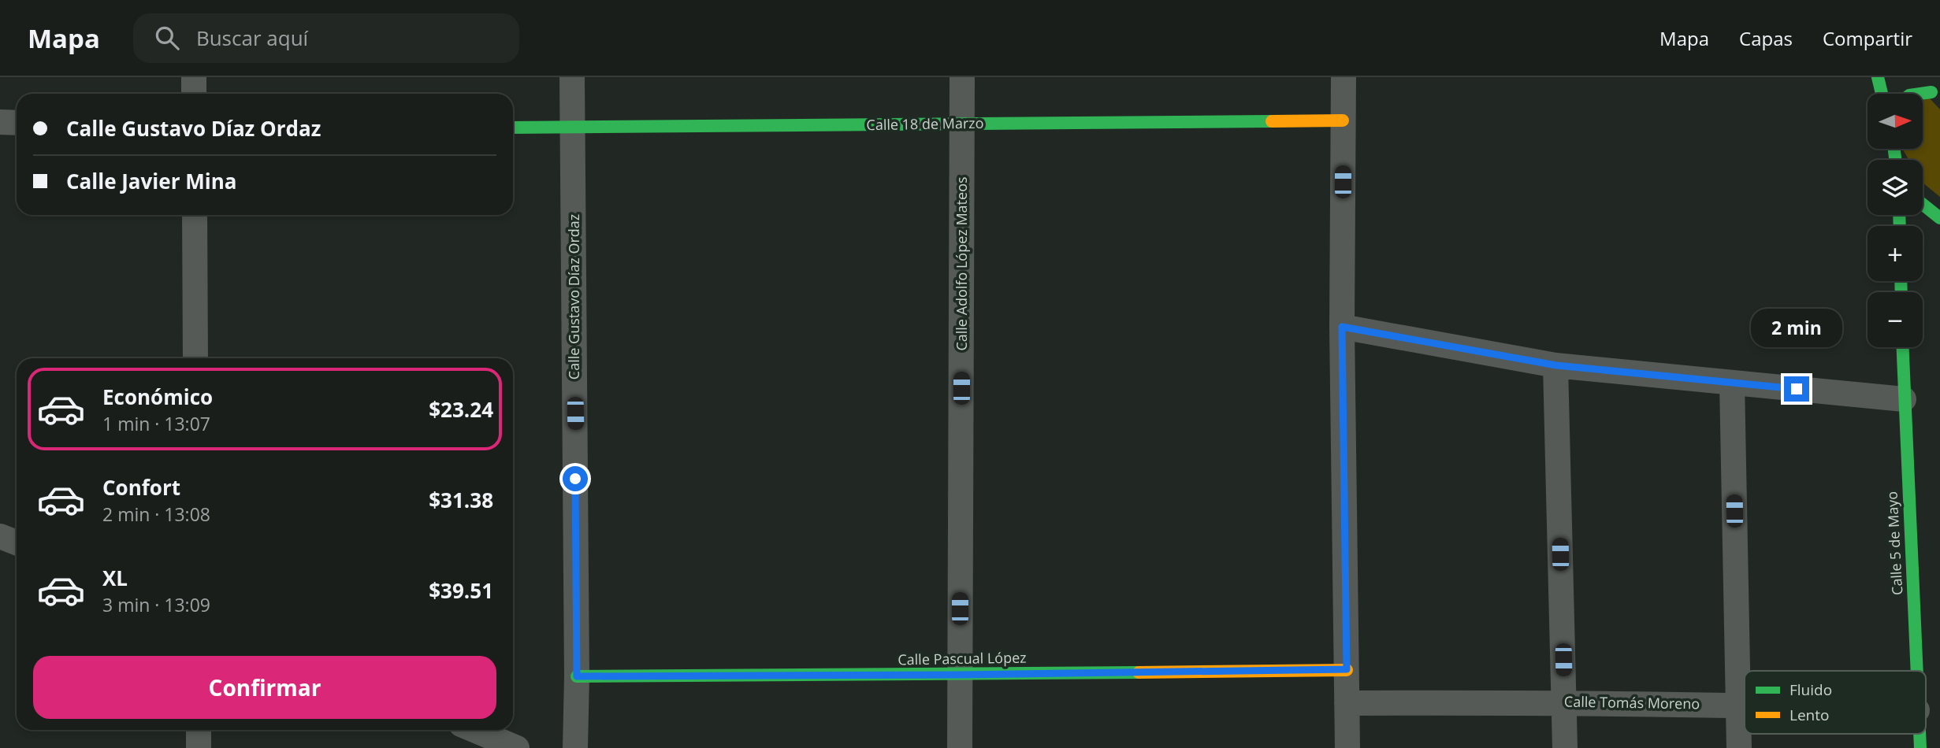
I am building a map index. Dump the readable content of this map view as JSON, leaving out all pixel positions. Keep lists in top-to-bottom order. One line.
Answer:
{"streets":{"street":["Calle 18 de Marzo","Calle Adolfo López Mateos","Calle Gustavo Díaz Ordaz","Calle 5 de Mayo","Calle Pascual López","Calle Tomás Moreno"]},"crossings":[["Calle 18 de Marzo","Calle Adolfo López Mateos"],["Calle 18 de Marzo","Calle Gustavo Díaz Ordaz"],["Calle Adolfo López Mateos","Calle Pascual López"],["Calle Gustavo Díaz Ordaz","Calle Pascual López"]],"legend":["Fluido","Lento"],"north":"right","page":{"header":"Mapa","search":"Buscar aquí","nav":["Mapa","Capas","Compartir"],"map_buttons":["+","−"],"banner":["Calle Gustavo Díaz Ordaz","Calle Javier Mina"],"bubble":"2 min","list":[{"name":"Económico","note":"1 min · 13:07","value":"$23.24"},{"name":"Confort","note":"2 min · 13:08","value":"$31.38"},{"name":"XL","note":"3 min · 13:09","value":"$39.51"}],"buttons":"Confirmar"}}
